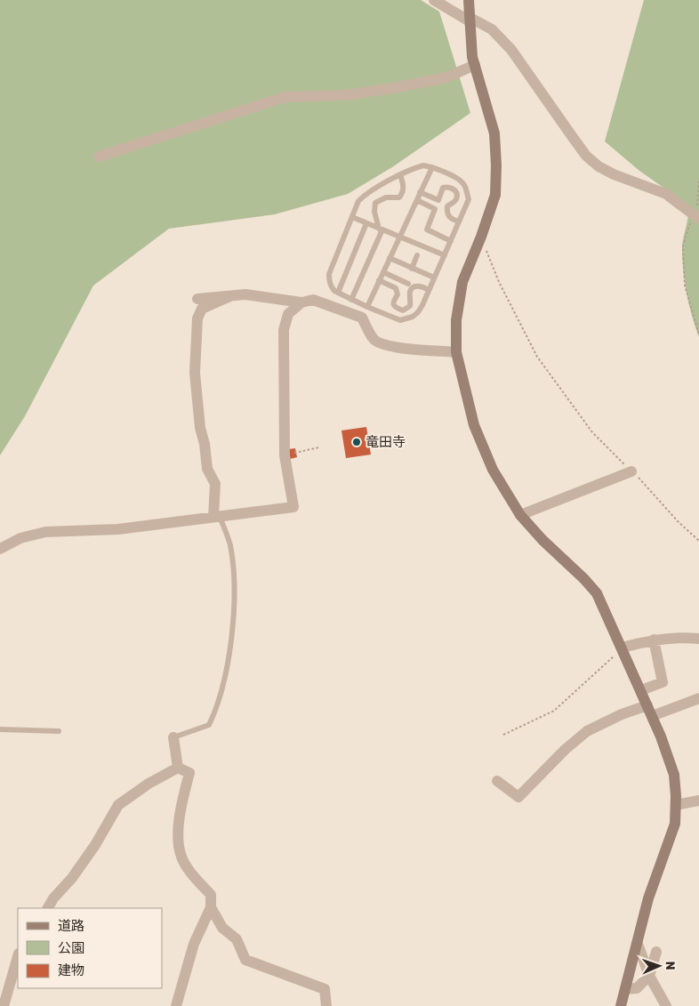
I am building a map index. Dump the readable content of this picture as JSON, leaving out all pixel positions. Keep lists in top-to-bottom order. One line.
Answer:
{"places":["竜田寺"],"legend":["道路","公園","建物"],"north":"right"}
